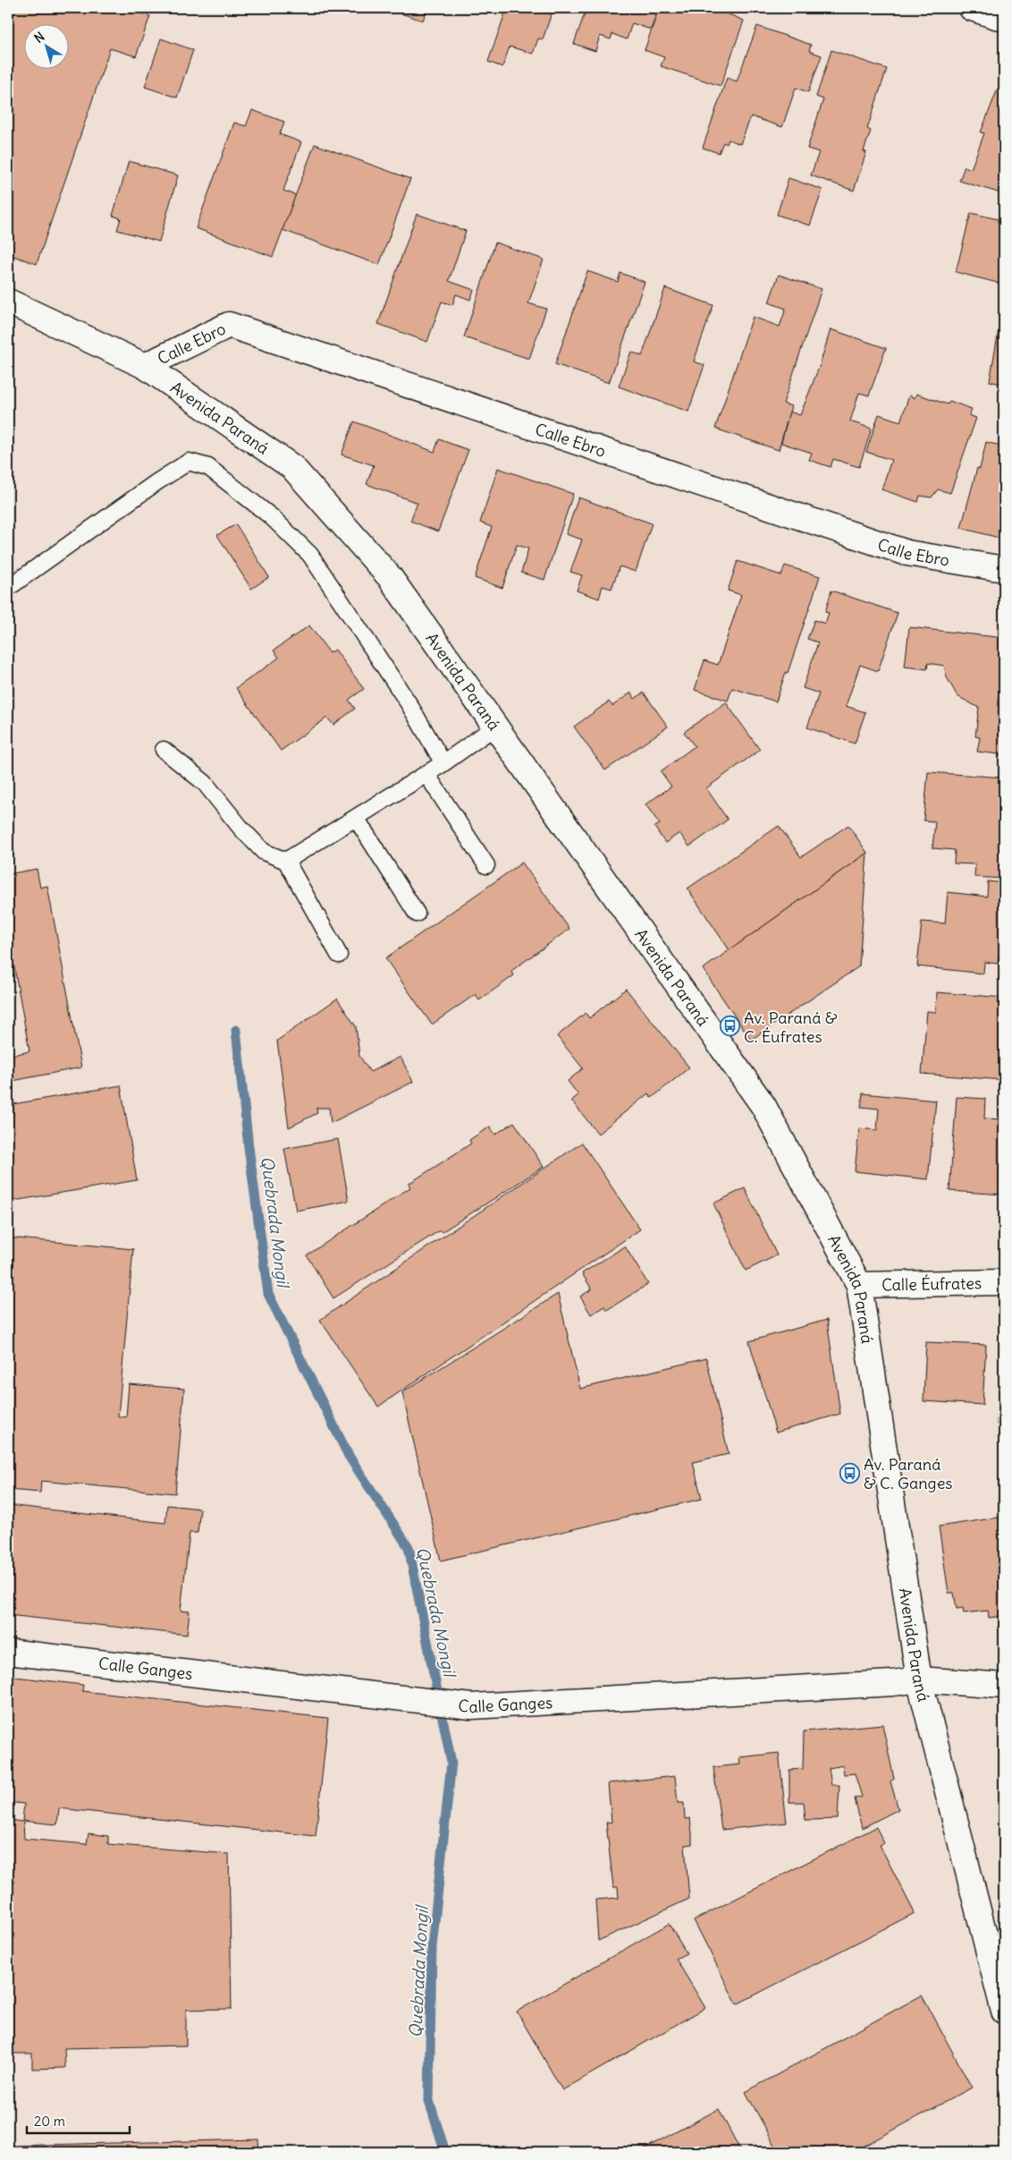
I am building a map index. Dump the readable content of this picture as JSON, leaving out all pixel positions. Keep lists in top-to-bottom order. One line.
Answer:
{"streets":{"street":["Calle Ebro","Avenida Paraná","Calle Éufrates","Calle Ganges"]},"crossings":[["Calle Ebro","Avenida Paraná"],["Avenida Paraná","Calle Éufrates"],["Avenida Paraná","Calle Ganges"]],"water":["Quebrada Mongil"],"places":{"bus stop":["Av. Paraná & C. Éufrates","Av. Paraná & C. Ganges"]},"scale_bar":"20 m","north":"top left"}
